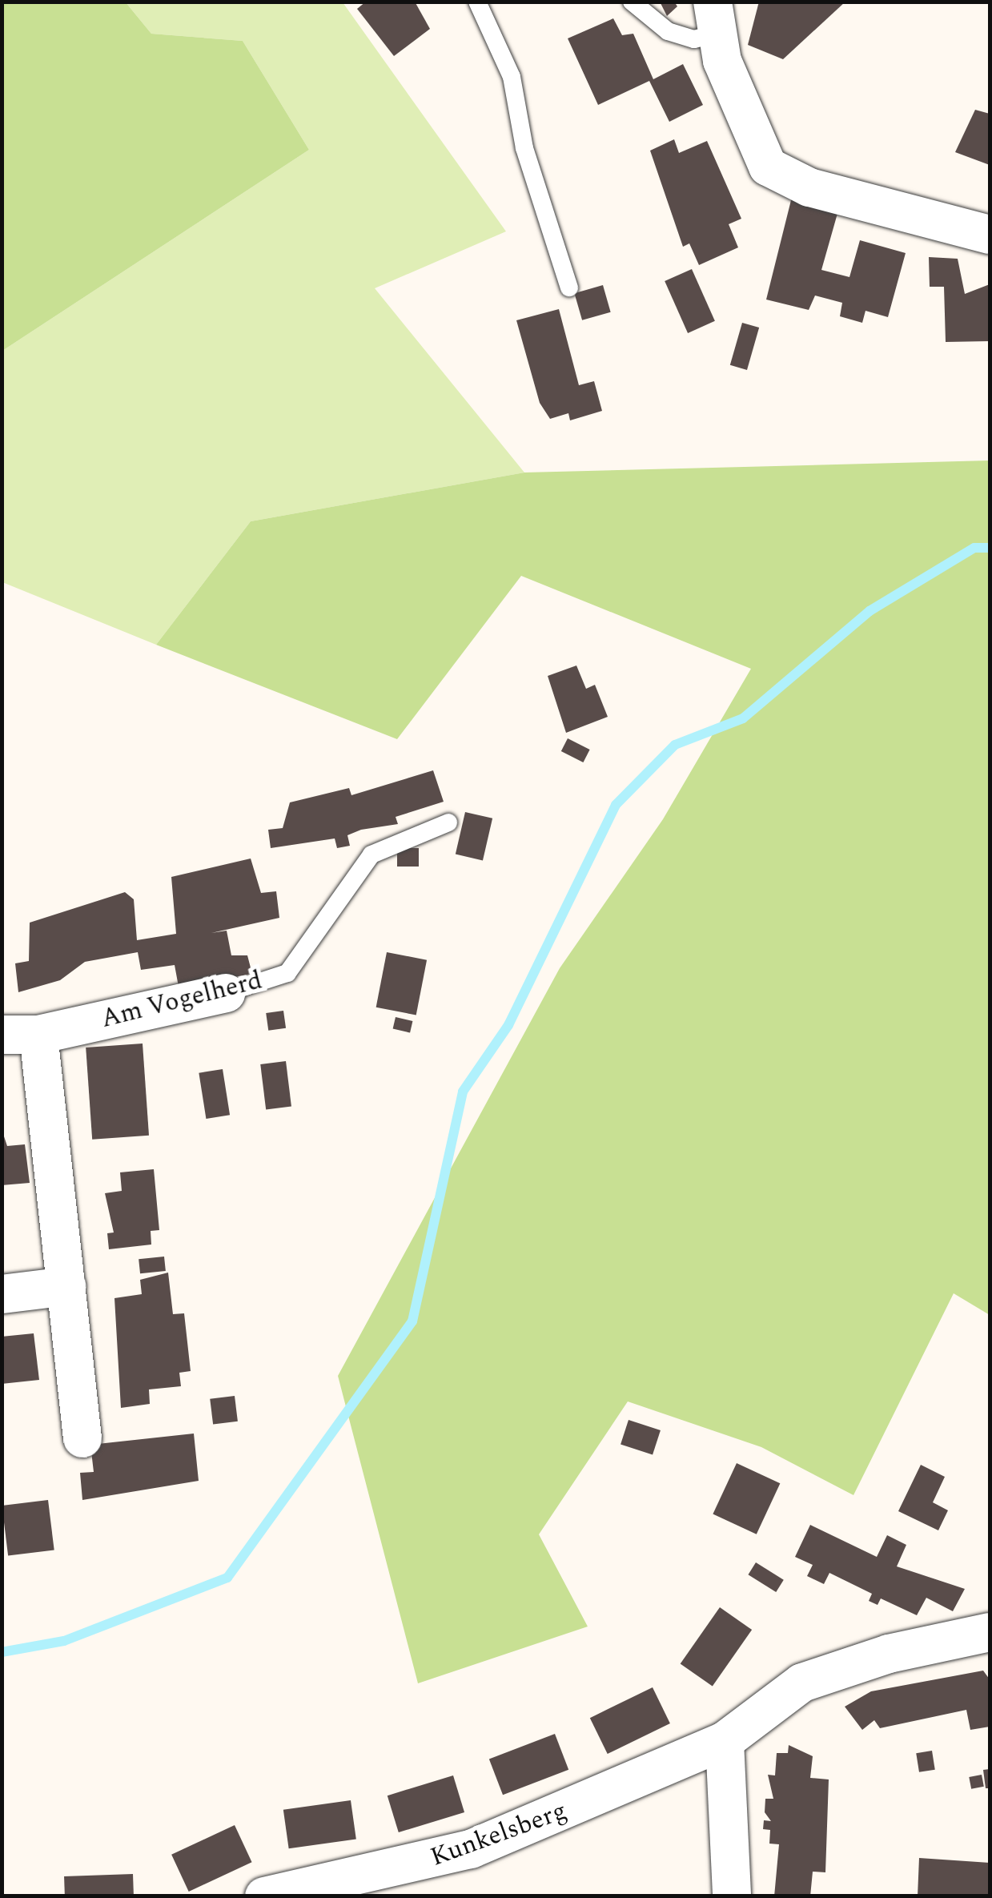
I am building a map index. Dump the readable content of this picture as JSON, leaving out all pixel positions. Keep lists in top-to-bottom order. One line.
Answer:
{"streets":{"street":["Am Vogelherd","Kunkelsberg"]}}
